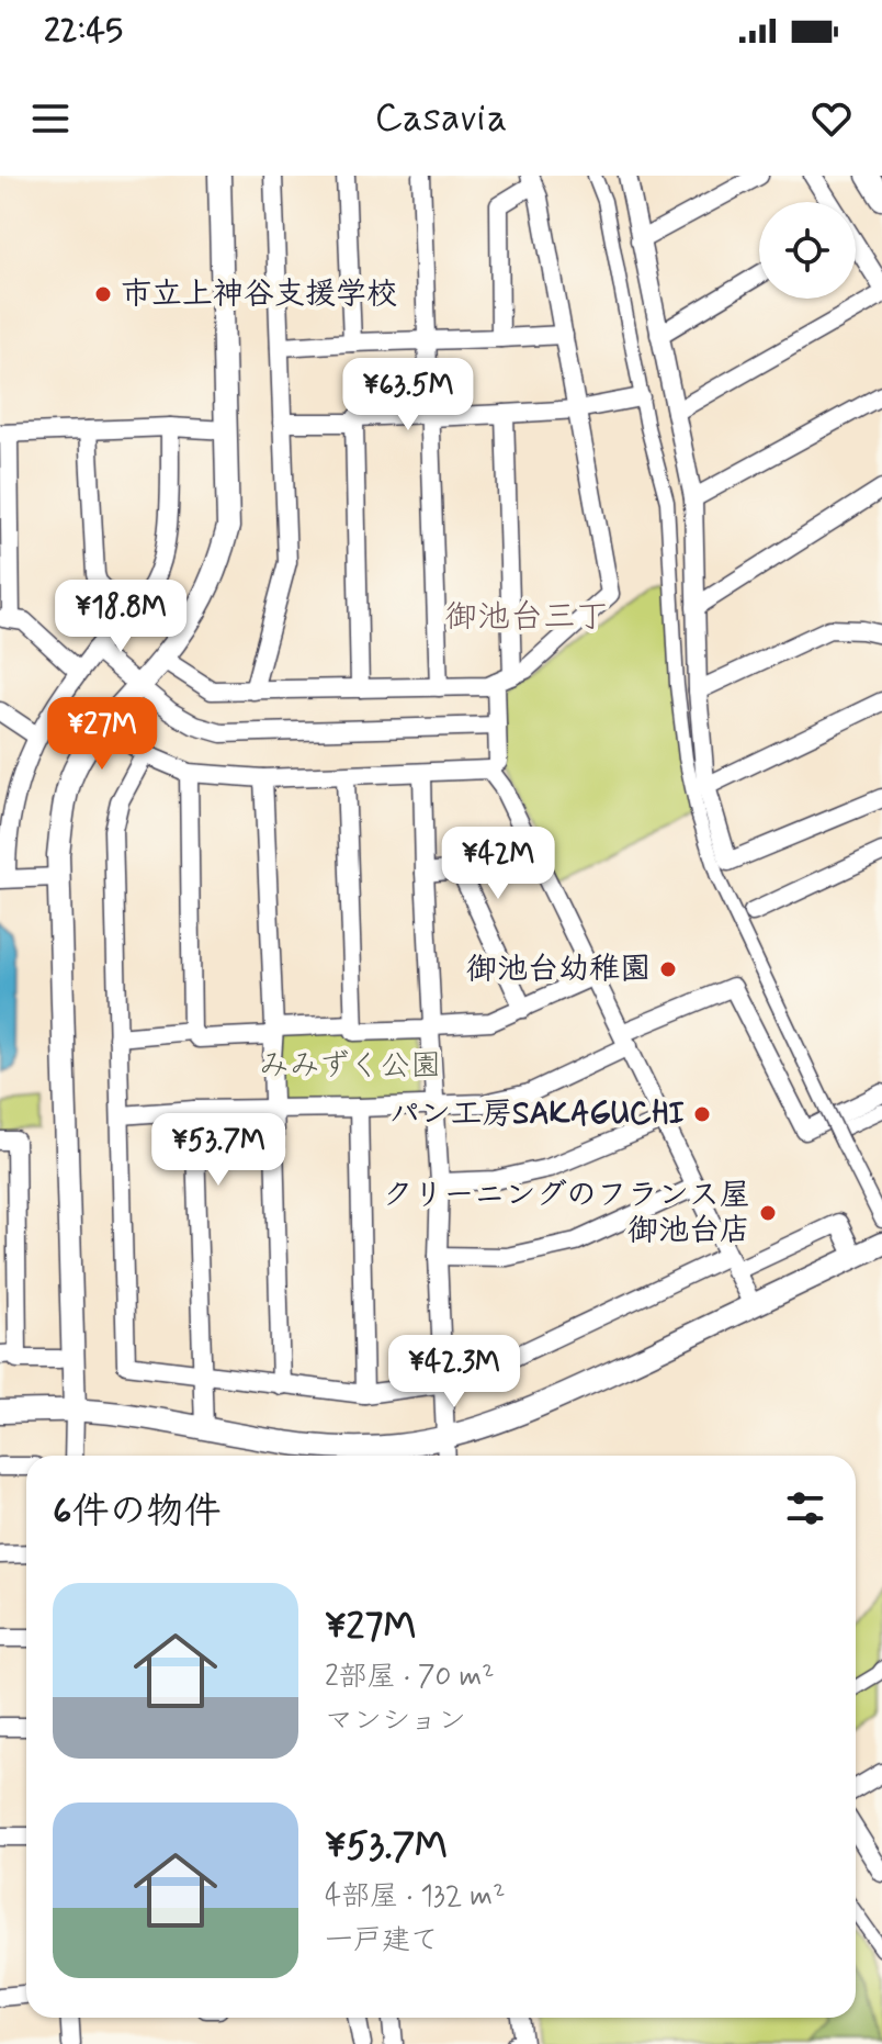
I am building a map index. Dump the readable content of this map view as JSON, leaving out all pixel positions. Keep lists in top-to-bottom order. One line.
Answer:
{"districts":["御池台三丁"],"parks":["みみずく公園"],"places":["市立上神谷支援学校","御池台幼稚園","パン工房SAKAGUCHI","クリーニングのフランス屋 御池台店"],"page":{"status":"22:45","header":"Casavia","price":["¥63.5M","¥18.8M","¥27M","¥42M","¥53.7M","¥42.3M"],"heading":"6件の物件","list":[{"name":"¥27M","note":"2部屋 · 70 m² · マンション"},{"name":"¥53.7M","note":"4部屋 · 132 m² · 一戸建て"}]}}
